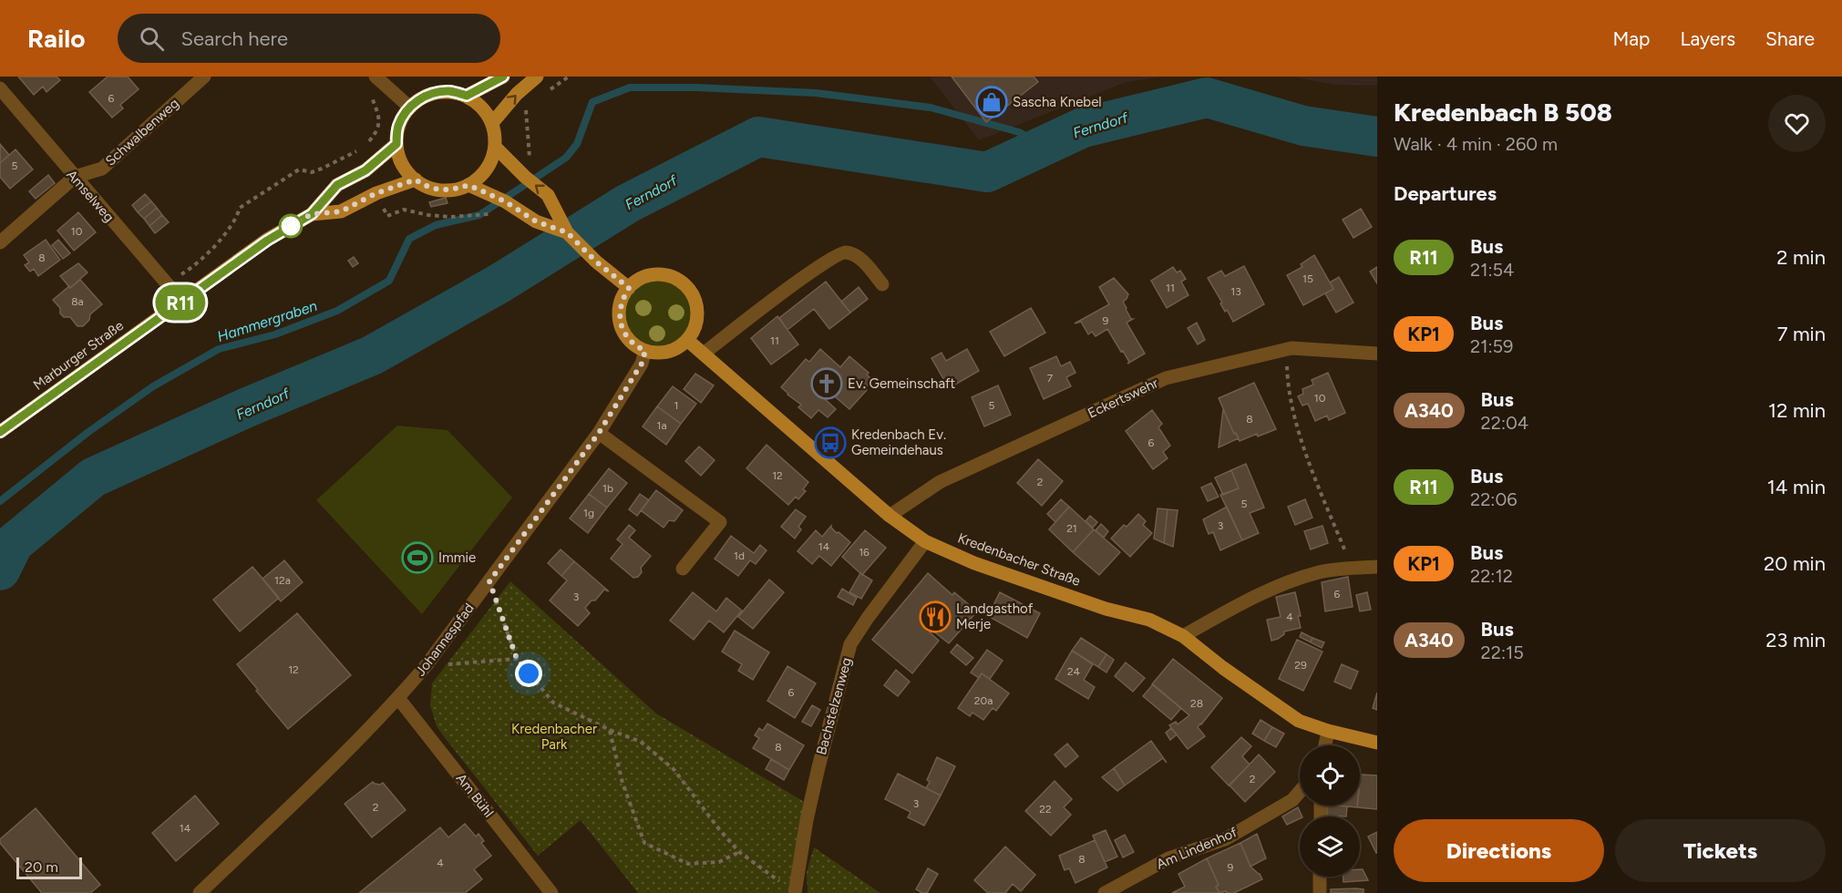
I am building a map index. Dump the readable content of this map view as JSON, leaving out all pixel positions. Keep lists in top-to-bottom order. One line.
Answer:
{"streets":{"main road":["Marburger Straße","Kredenbacher Straße"],"street":["Schwalbenweg","Amselweg","Eckertswehr","Johannespfad","Bachstelzenweg","Am Bühl","Am Lindenhof"]},"crossings":[["Schwalbenweg","Amselweg"],["Amselweg","Marburger Straße"],["Eckertswehr","Kredenbacher Straße"],["Kredenbacher Straße","Johannespfad"],["Kredenbacher Straße","Bachstelzenweg"],["Johannespfad","Am Bühl"]],"water":["Ferndorf","Hammergraben"],"parks":["Kredenbacher Park"],"places":{"shop":["Sascha Knebel"],"church":["Ev. Gemeinschaft"],"bus stop":["Kredenbach Ev. Gemeindehaus"],"sports":["Immie"],"restaurant":["Landgasthof Merje"]},"lines":["bus line R11"],"house_numbers":["6","5","10","8","15","11","13","8a","9","11","7","10","1","5","8","1a","6","12","2","1b","5","1g","3","21","14","16","1d","12a","6","3","4","29","12","24","6","20a","28","8","2","3","2","22","14","8","4","9"],"scale_bar":"20 m","page":{"header":"Railo","search":"Search here","nav":["Map","Layers","Share"],"on_map":"R11","heading":[["Kredenbach B 508","Walk · 4 min · 260 m"],"Departures"],"list":[{"mark":"R11","name":"Bus","note":"21:54","value":"2 min"},{"mark":"KP1","name":"Bus","note":"21:59","value":"7 min"},{"mark":"A340","name":"Bus","note":"22:04","value":"12 min"},{"mark":"R11","name":"Bus","note":"22:06","value":"14 min"},{"mark":"KP1","name":"Bus","note":"22:12","value":"20 min"},{"mark":"A340","name":"Bus","note":"22:15","value":"23 min"}],"buttons":["Directions","Tickets"],"scale":"20 m"}}
